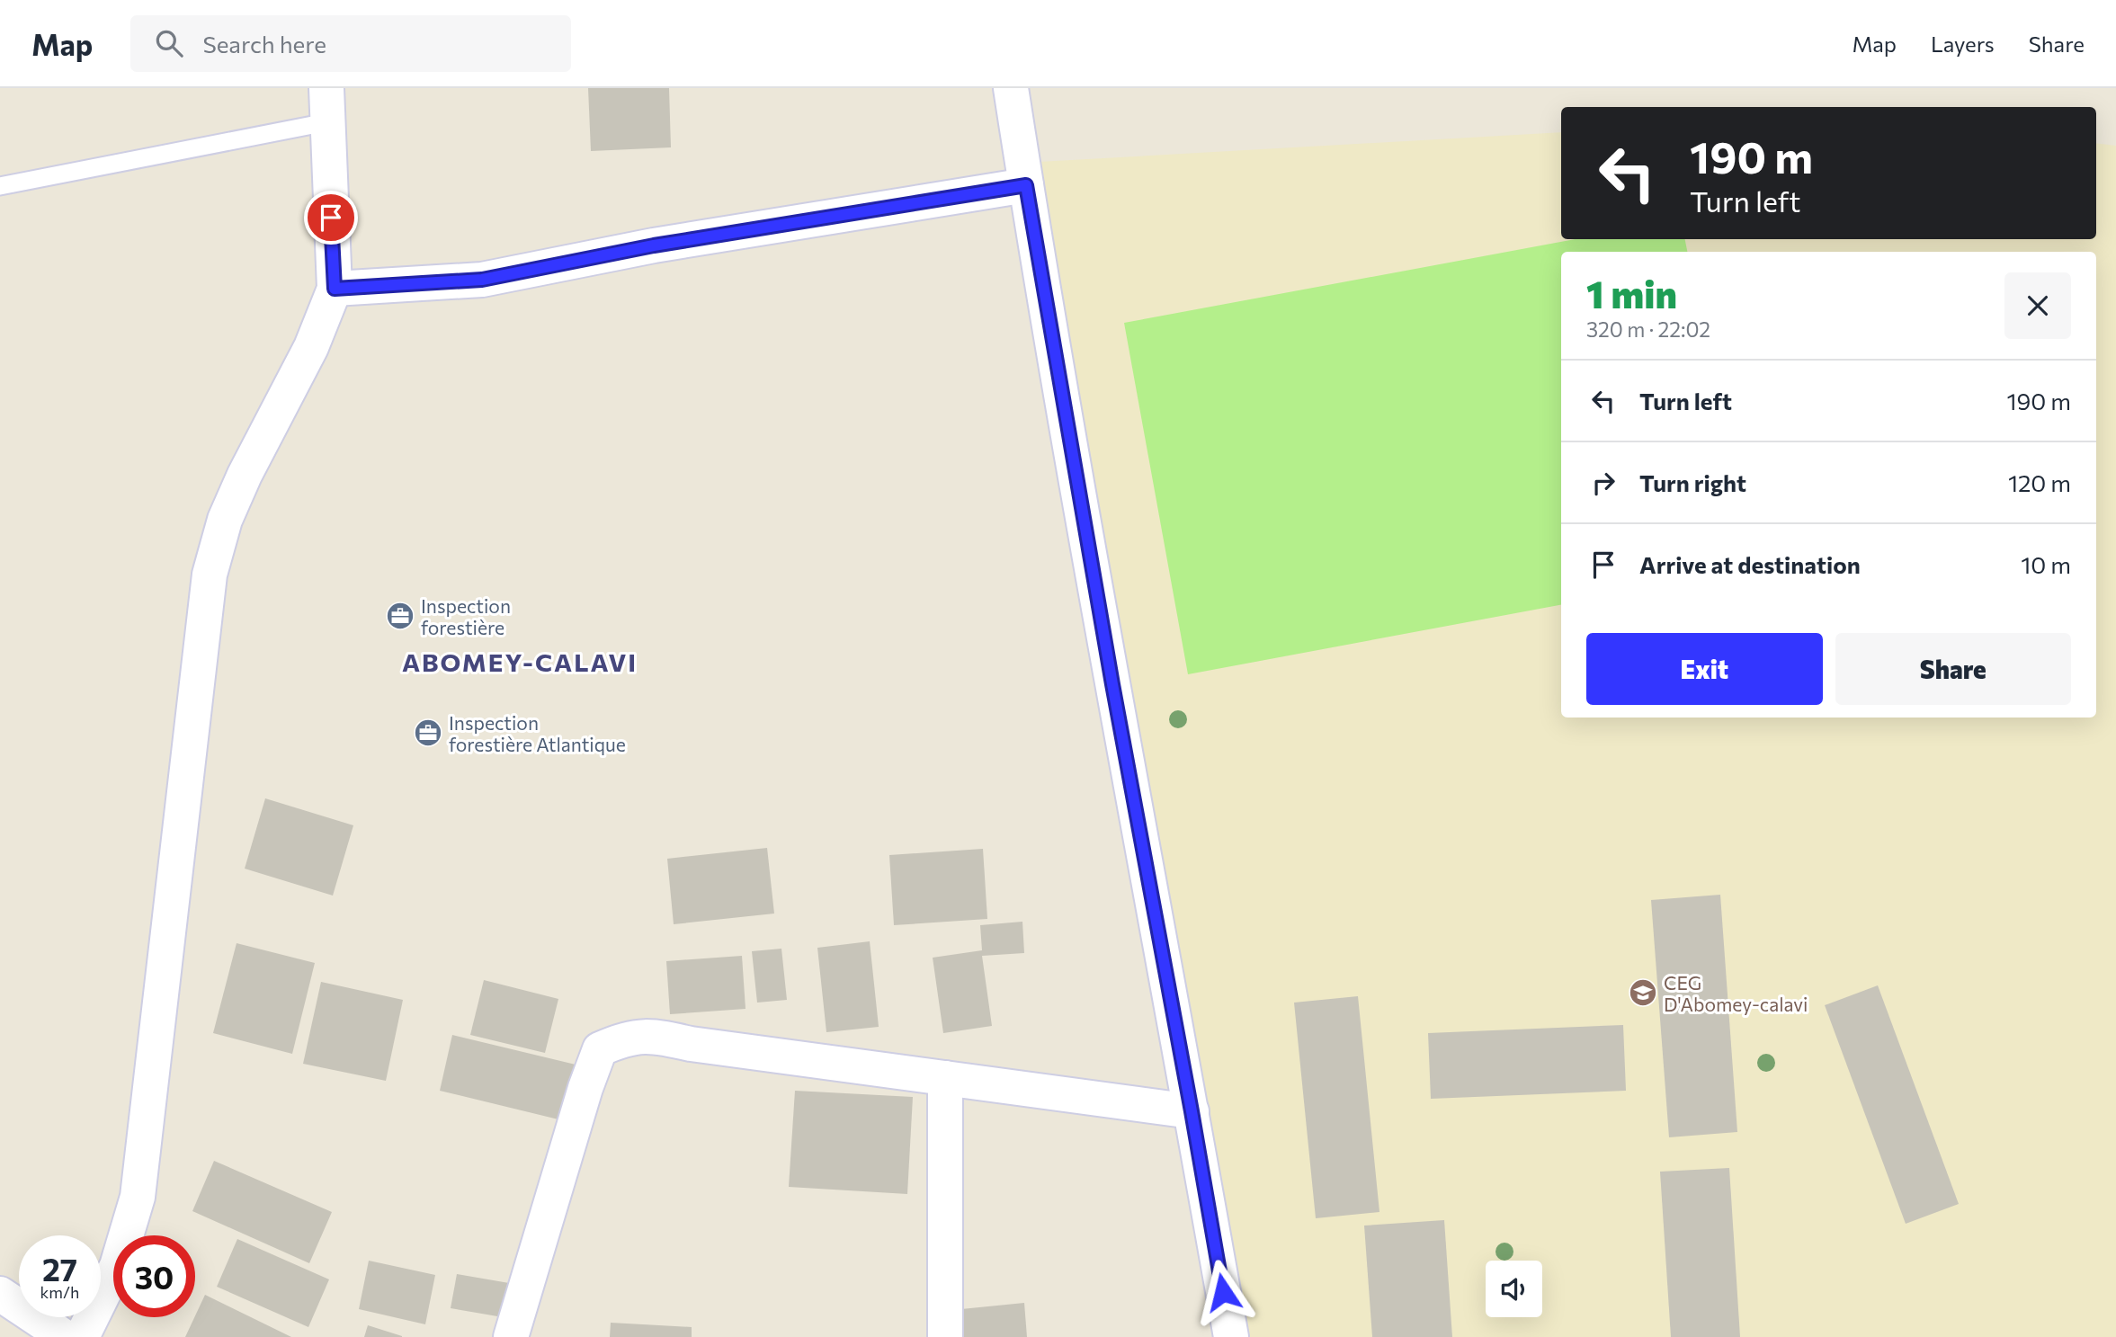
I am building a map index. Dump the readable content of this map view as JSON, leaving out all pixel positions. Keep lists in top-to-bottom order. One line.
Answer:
{"districts":["ABOMEY-CALAVI"],"places":{"office":["Inspection forestière","Inspection forestière Atlantique"],"school or university":["CEG D'Abomey-calavi"]},"page":{"header":"Map","search":"Search here","nav":["Map","Layers","Share"],"turn":["190 m","Turn left"],"heading":["1 min","320 m · 22:02"],"list":[{"name":"Turn left","value":"190 m"},{"name":"Turn right","value":"120 m"},{"name":"Arrive at destination","value":"10 m"}],"buttons":["Exit","Share"],"speed":"27 km/h","limit":"30"}}
